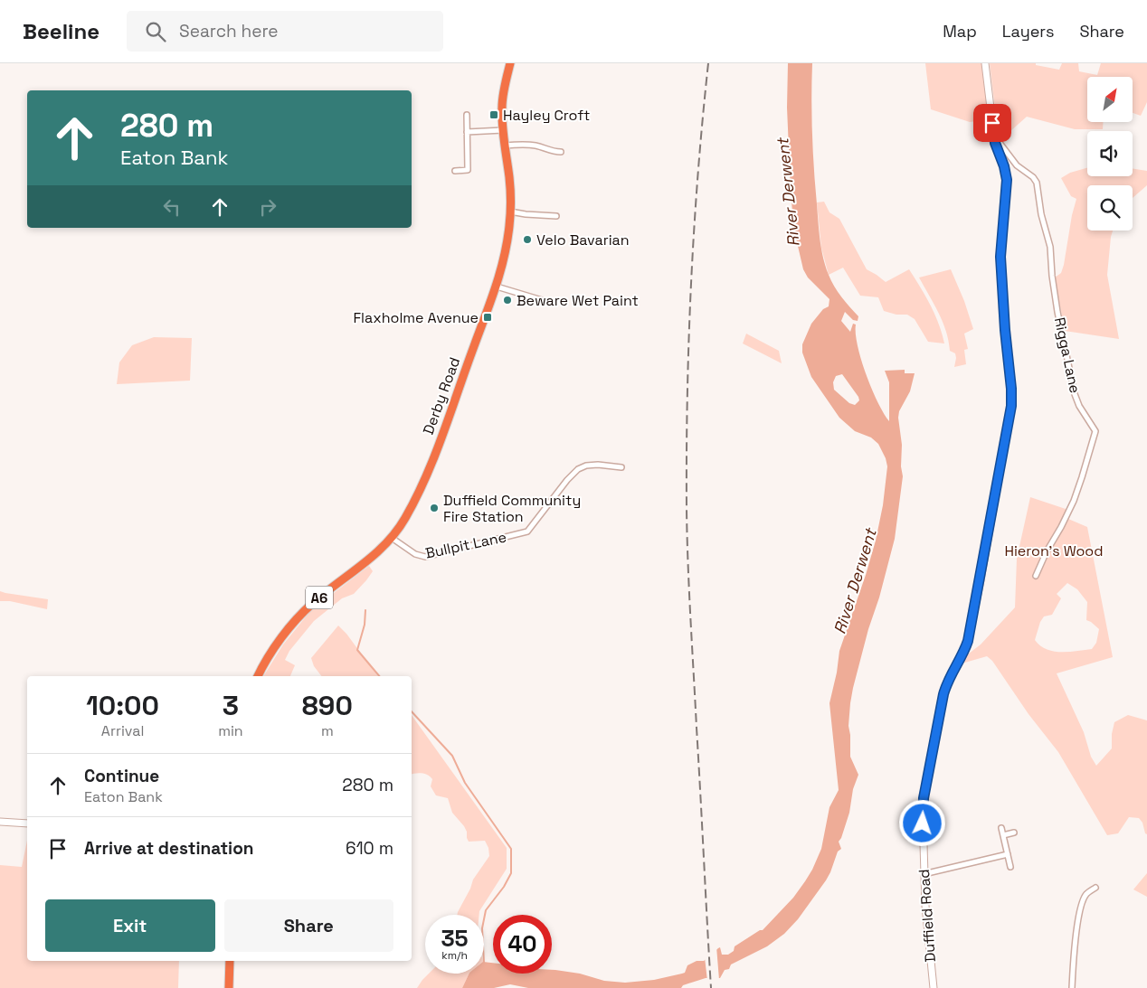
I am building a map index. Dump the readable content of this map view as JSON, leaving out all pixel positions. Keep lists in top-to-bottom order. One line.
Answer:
{"streets":{"highway":["Derby Road","A6"],"street":["Rigga Lane","Bullpit Lane","Duffield Road"]},"crossings":[["Rigga Lane","Duffield Road"],["Derby Road","Bullpit Lane"]],"water":["River Derwent"],"parks":["Hieron's Wood"],"places":{"transit":["Hayley Croft","Flaxholme Avenue"],"other":["Velo Bavarian","Beware Wet Paint","Duffield Community Fire Station"]},"north":"top right","page":{"header":"Beeline","search":"Search here","nav":["Map","Layers","Share"],"turn":["280 m","Eaton Bank"],"eta":["10:00","Arrival","3","min","890","m"],"list":[{"name":"Continue","note":"Eaton Bank","value":"280 m"},{"name":"Arrive at destination","value":"610 m"}],"buttons":["Exit","Share"],"speed":"35 km/h","limit":"40"}}
